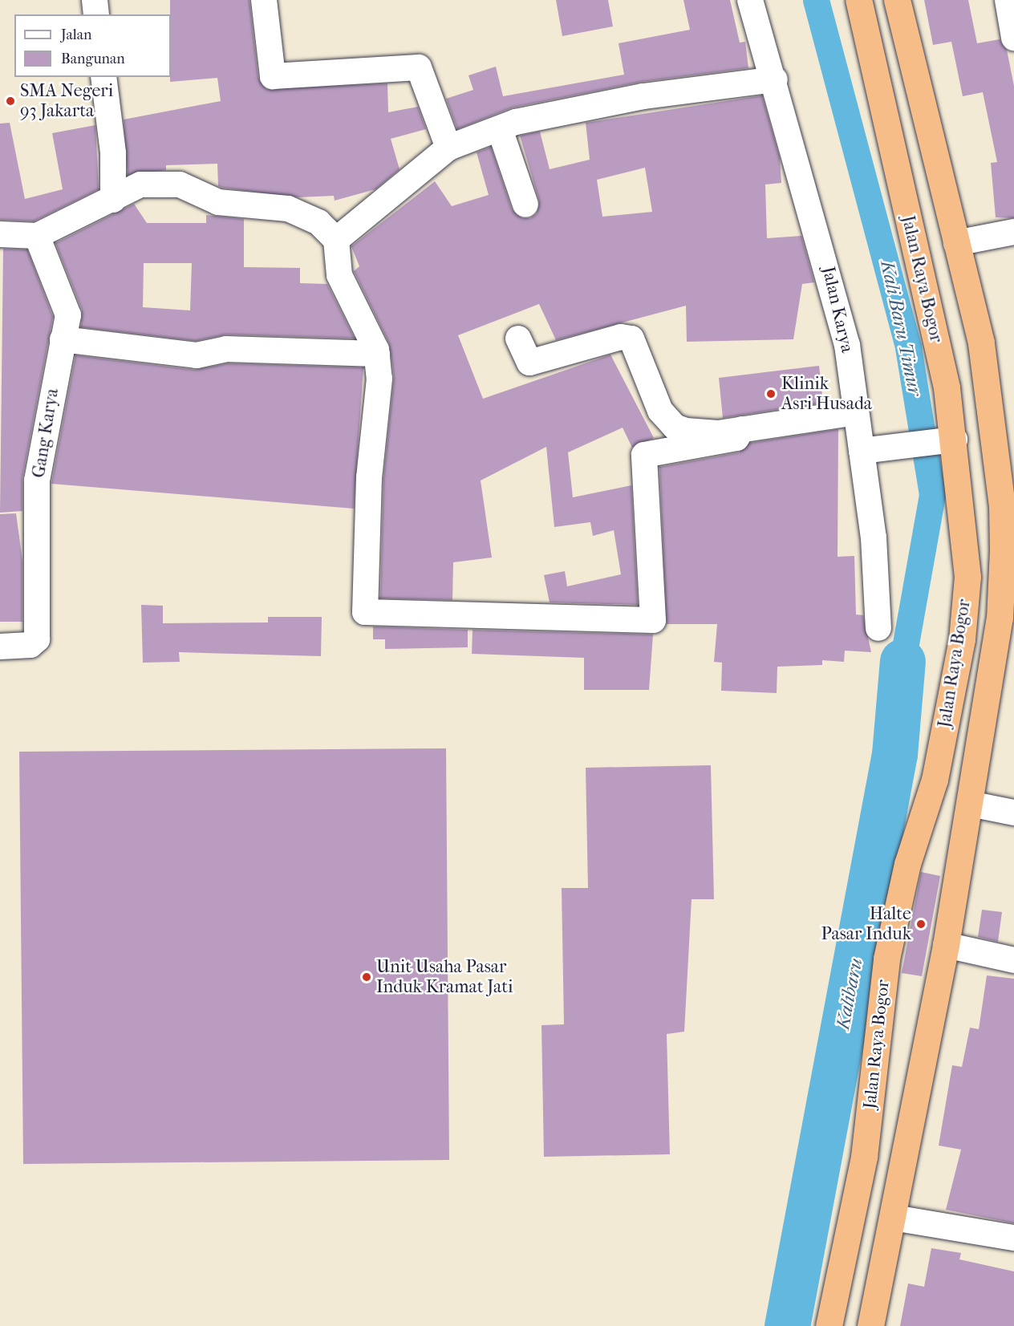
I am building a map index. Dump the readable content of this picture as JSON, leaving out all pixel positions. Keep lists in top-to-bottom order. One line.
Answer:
{"streets":{"highway":["Jalan Raya Bogor"],"street":["Jalan Karya","Gang Karya"]},"water":["Kali Baru Timur","Kalibaru"],"places":["SMA Negeri 93 Jakarta","Klinik Asri Husada","Halte Pasar Induk","Unit Usaha Pasar Induk Kramat Jati"],"legend":["Jalan","Bangunan"]}
